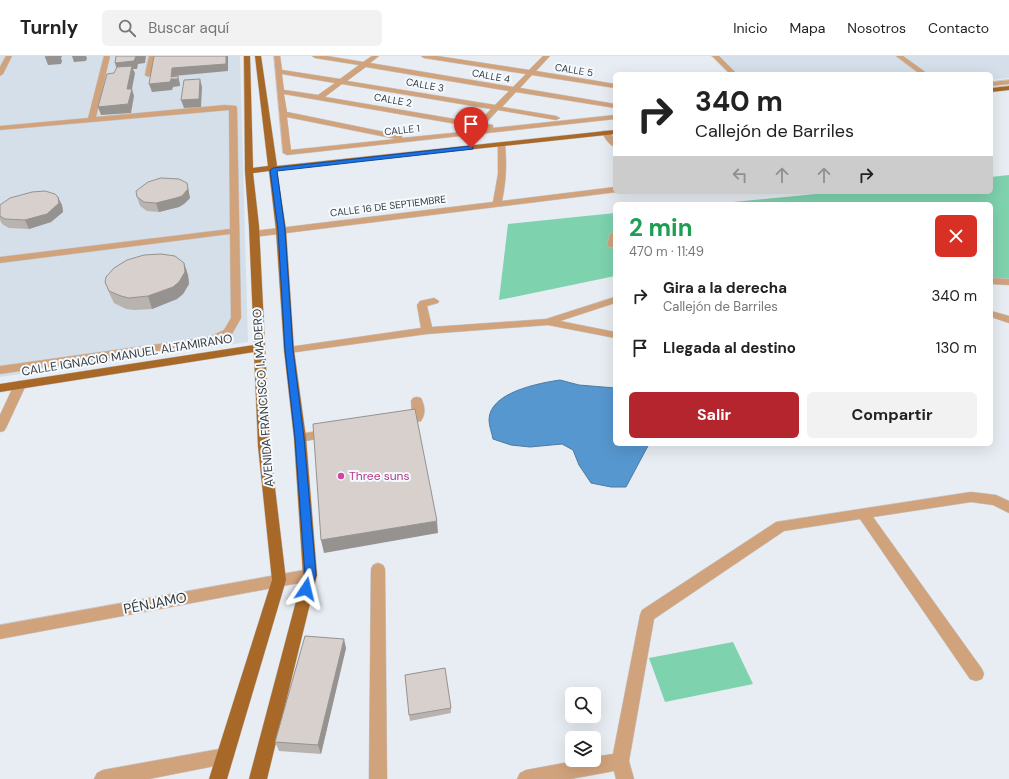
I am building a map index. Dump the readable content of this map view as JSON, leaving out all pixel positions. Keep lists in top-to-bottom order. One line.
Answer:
{"streets":{"main road":["CALLE IGNACIO MANUEL ALTAMIRANO","AVENIDA FRANCISCO I. MADERO"],"street":["CALLE 5","CALLE 4","CALLE 3","CALLE 2","CALLE 1","CALLE 16 DE SEPTIEMBRE","PÉNJAMO"]},"crossings":[["CALLE 5","CALLE 4"],["CALLE 5","CALLE 3"],["CALLE 5","CALLE 2"],["CALLE 5","CALLE 1"],["CALLE 3","CALLE 1"],["CALLE 2","CALLE 1"],["CALLE 16 DE SEPTIEMBRE","AVENIDA FRANCISCO I. MADERO"],["CALLE IGNACIO MANUEL ALTAMIRANO","AVENIDA FRANCISCO I. MADERO"],["AVENIDA FRANCISCO I. MADERO","PÉNJAMO"]],"places":["Three suns"],"page":{"header":"Turnly","search":"Buscar aquí","nav":["Inicio","Mapa","Nosotros","Contacto"],"turn":["340 m","Callejón de Barriles"],"heading":["2 min","470 m · 11:49"],"list":[{"name":"Gira a la derecha","note":"Callejón de Barriles","value":"340 m"},{"name":"Llegada al destino","value":"130 m"}],"buttons":["Salir","Compartir"]}}
